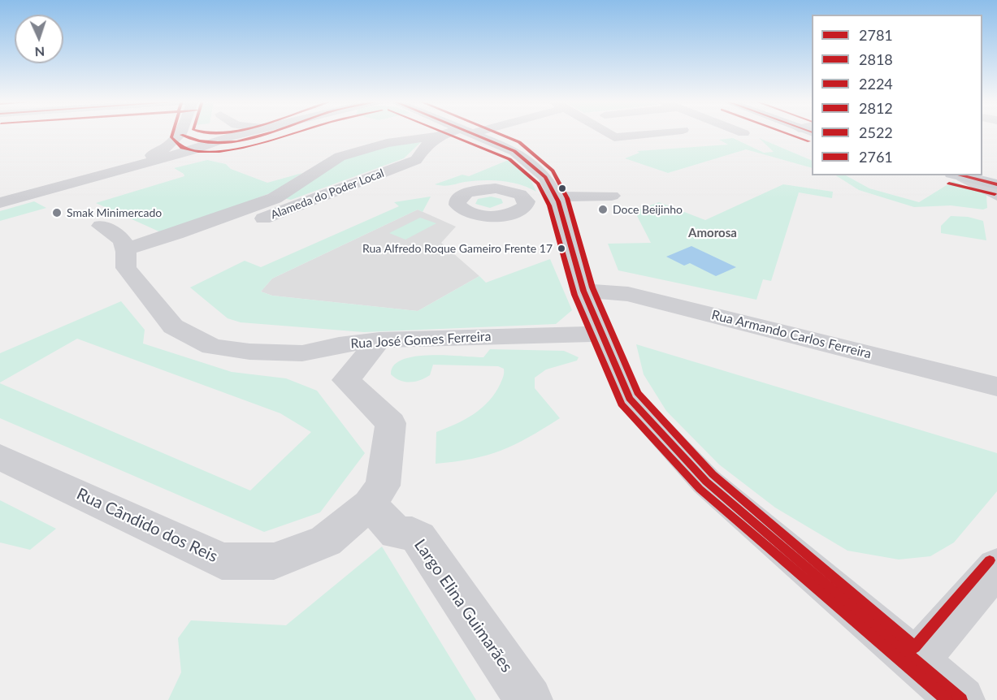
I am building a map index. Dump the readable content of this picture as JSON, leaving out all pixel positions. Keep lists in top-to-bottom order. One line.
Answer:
{"streets":{"street":["Alameda do Poder Local","Rua Armando Carlos Ferreira","Rua José Gomes Ferreira","Rua Cândido dos Reis","Largo Elina Guimarães"]},"crossings":[["Alameda do Poder Local","Rua José Gomes Ferreira"],["Rua José Gomes Ferreira","Rua Cândido dos Reis"],["Rua Cândido dos Reis","Largo Elina Guimarães"]],"districts":["Amorosa"],"places":["Doce Beijinho","Smak Minimercado","Rua Alfredo Roque Gameiro Frente 17"],"lines":["transit line 2781","transit line 2818","transit line 2224","transit line 2522","transit line 2812"],"legend":["2781","2818","2224","2812","2522","2761"],"north":"bottom"}
